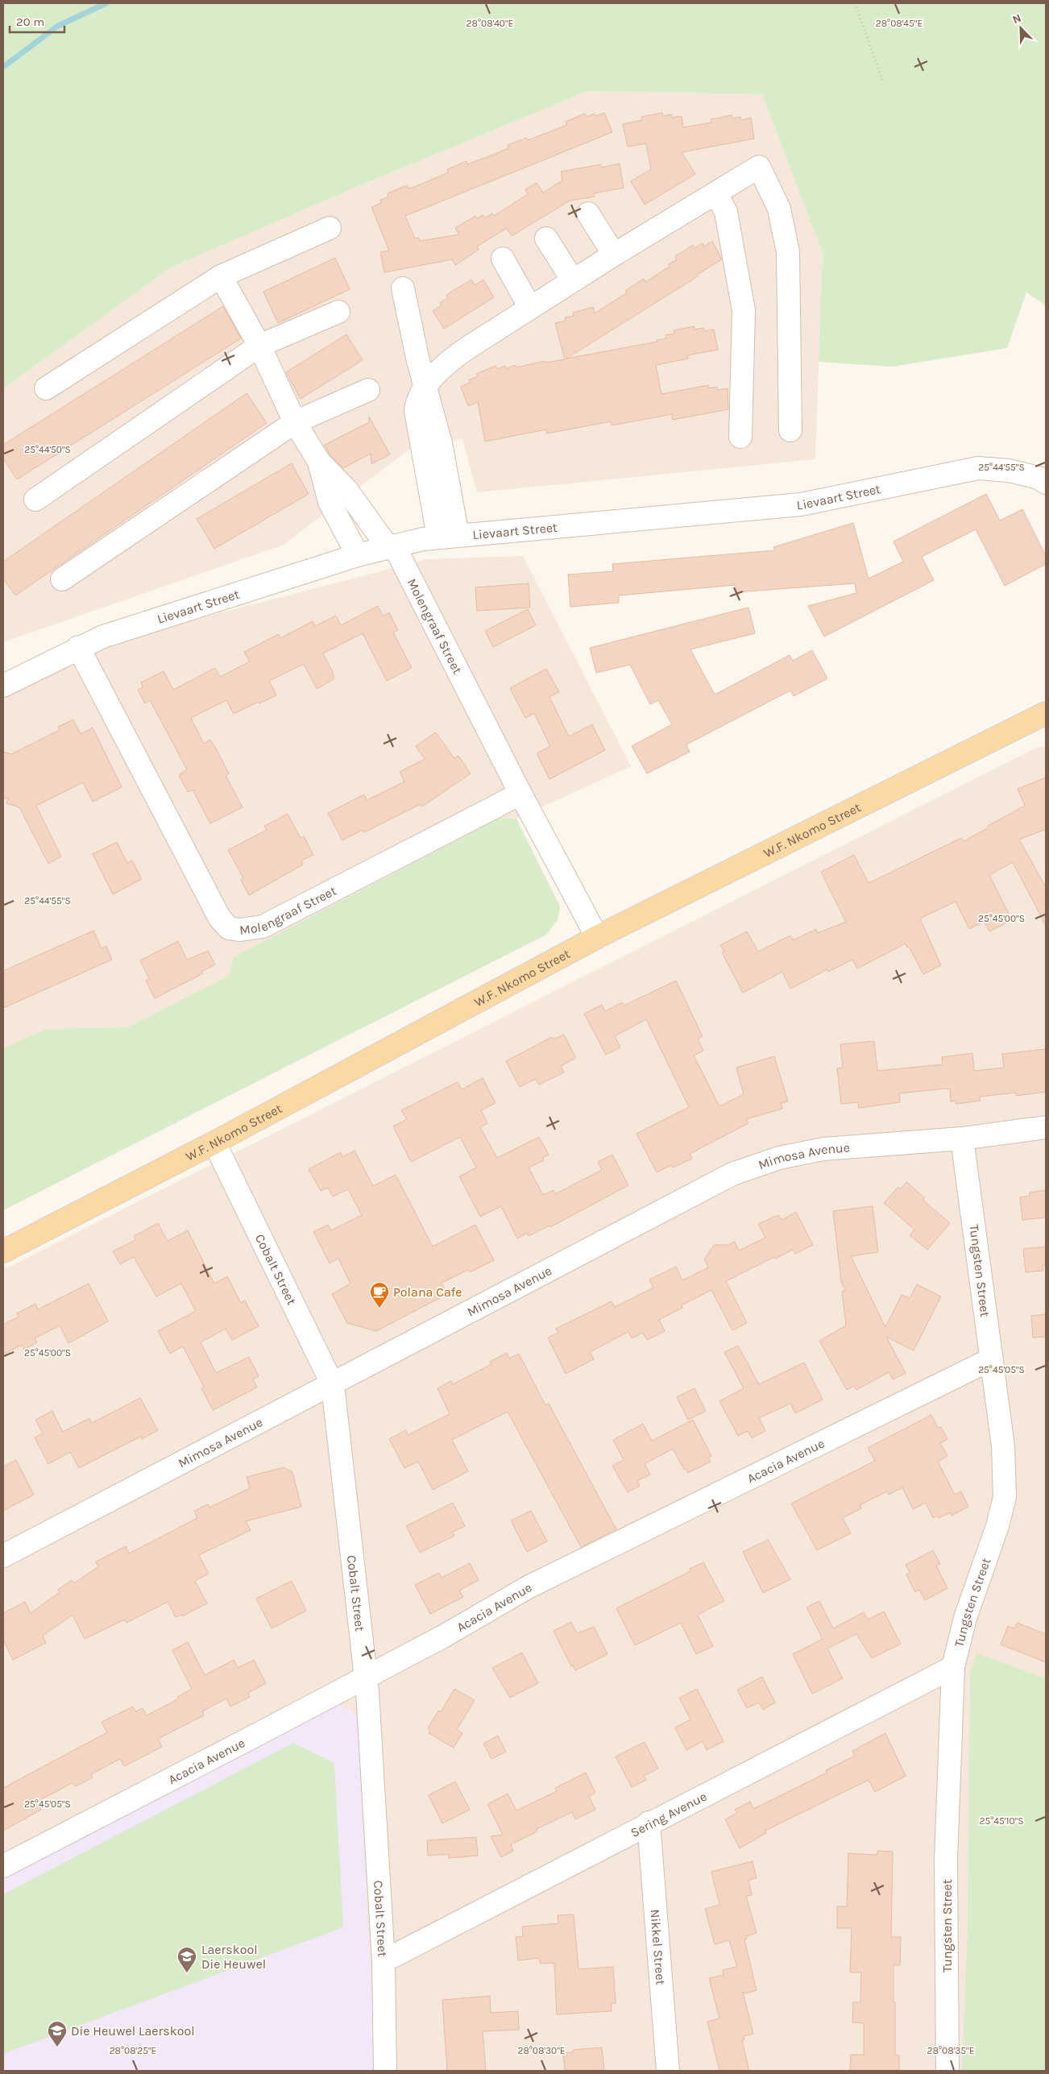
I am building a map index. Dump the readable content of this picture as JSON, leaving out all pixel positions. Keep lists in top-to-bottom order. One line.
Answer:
{"streets":{"main road":["W.F. Nkomo Street"],"street":["Lievaart Street","Molengraaf Street","Mimosa Avenue","Cobalt Street","Tungsten Street","Acacia Avenue","Sering Avenue","Nikkel Street"]},"crossings":[["Lievaart Street","Molengraaf Street"],["Molengraaf Street","W.F. Nkomo Street"],["W.F. Nkomo Street","Cobalt Street"],["Mimosa Avenue","Cobalt Street"],["Mimosa Avenue","Tungsten Street"],["Cobalt Street","Acacia Avenue"],["Cobalt Street","Sering Avenue"],["Tungsten Street","Acacia Avenue"],["Tungsten Street","Sering Avenue"],["Sering Avenue","Nikkel Street"]],"places":{"cafe":["Polana Cafe"],"school or university":["Laerskool Die Heuwel","Die Heuwel Laerskool"]},"scale_bar":"20 m","north":"top left","coordinates":["28°08'40\"E","28°08'45\"E","25°44'50\"S","25°44'55\"S","25°45'00\"S","25°45'05\"S","25°45'10\"S","28°08'25\"E","28°08'30\"E","28°08'35\"E"]}
